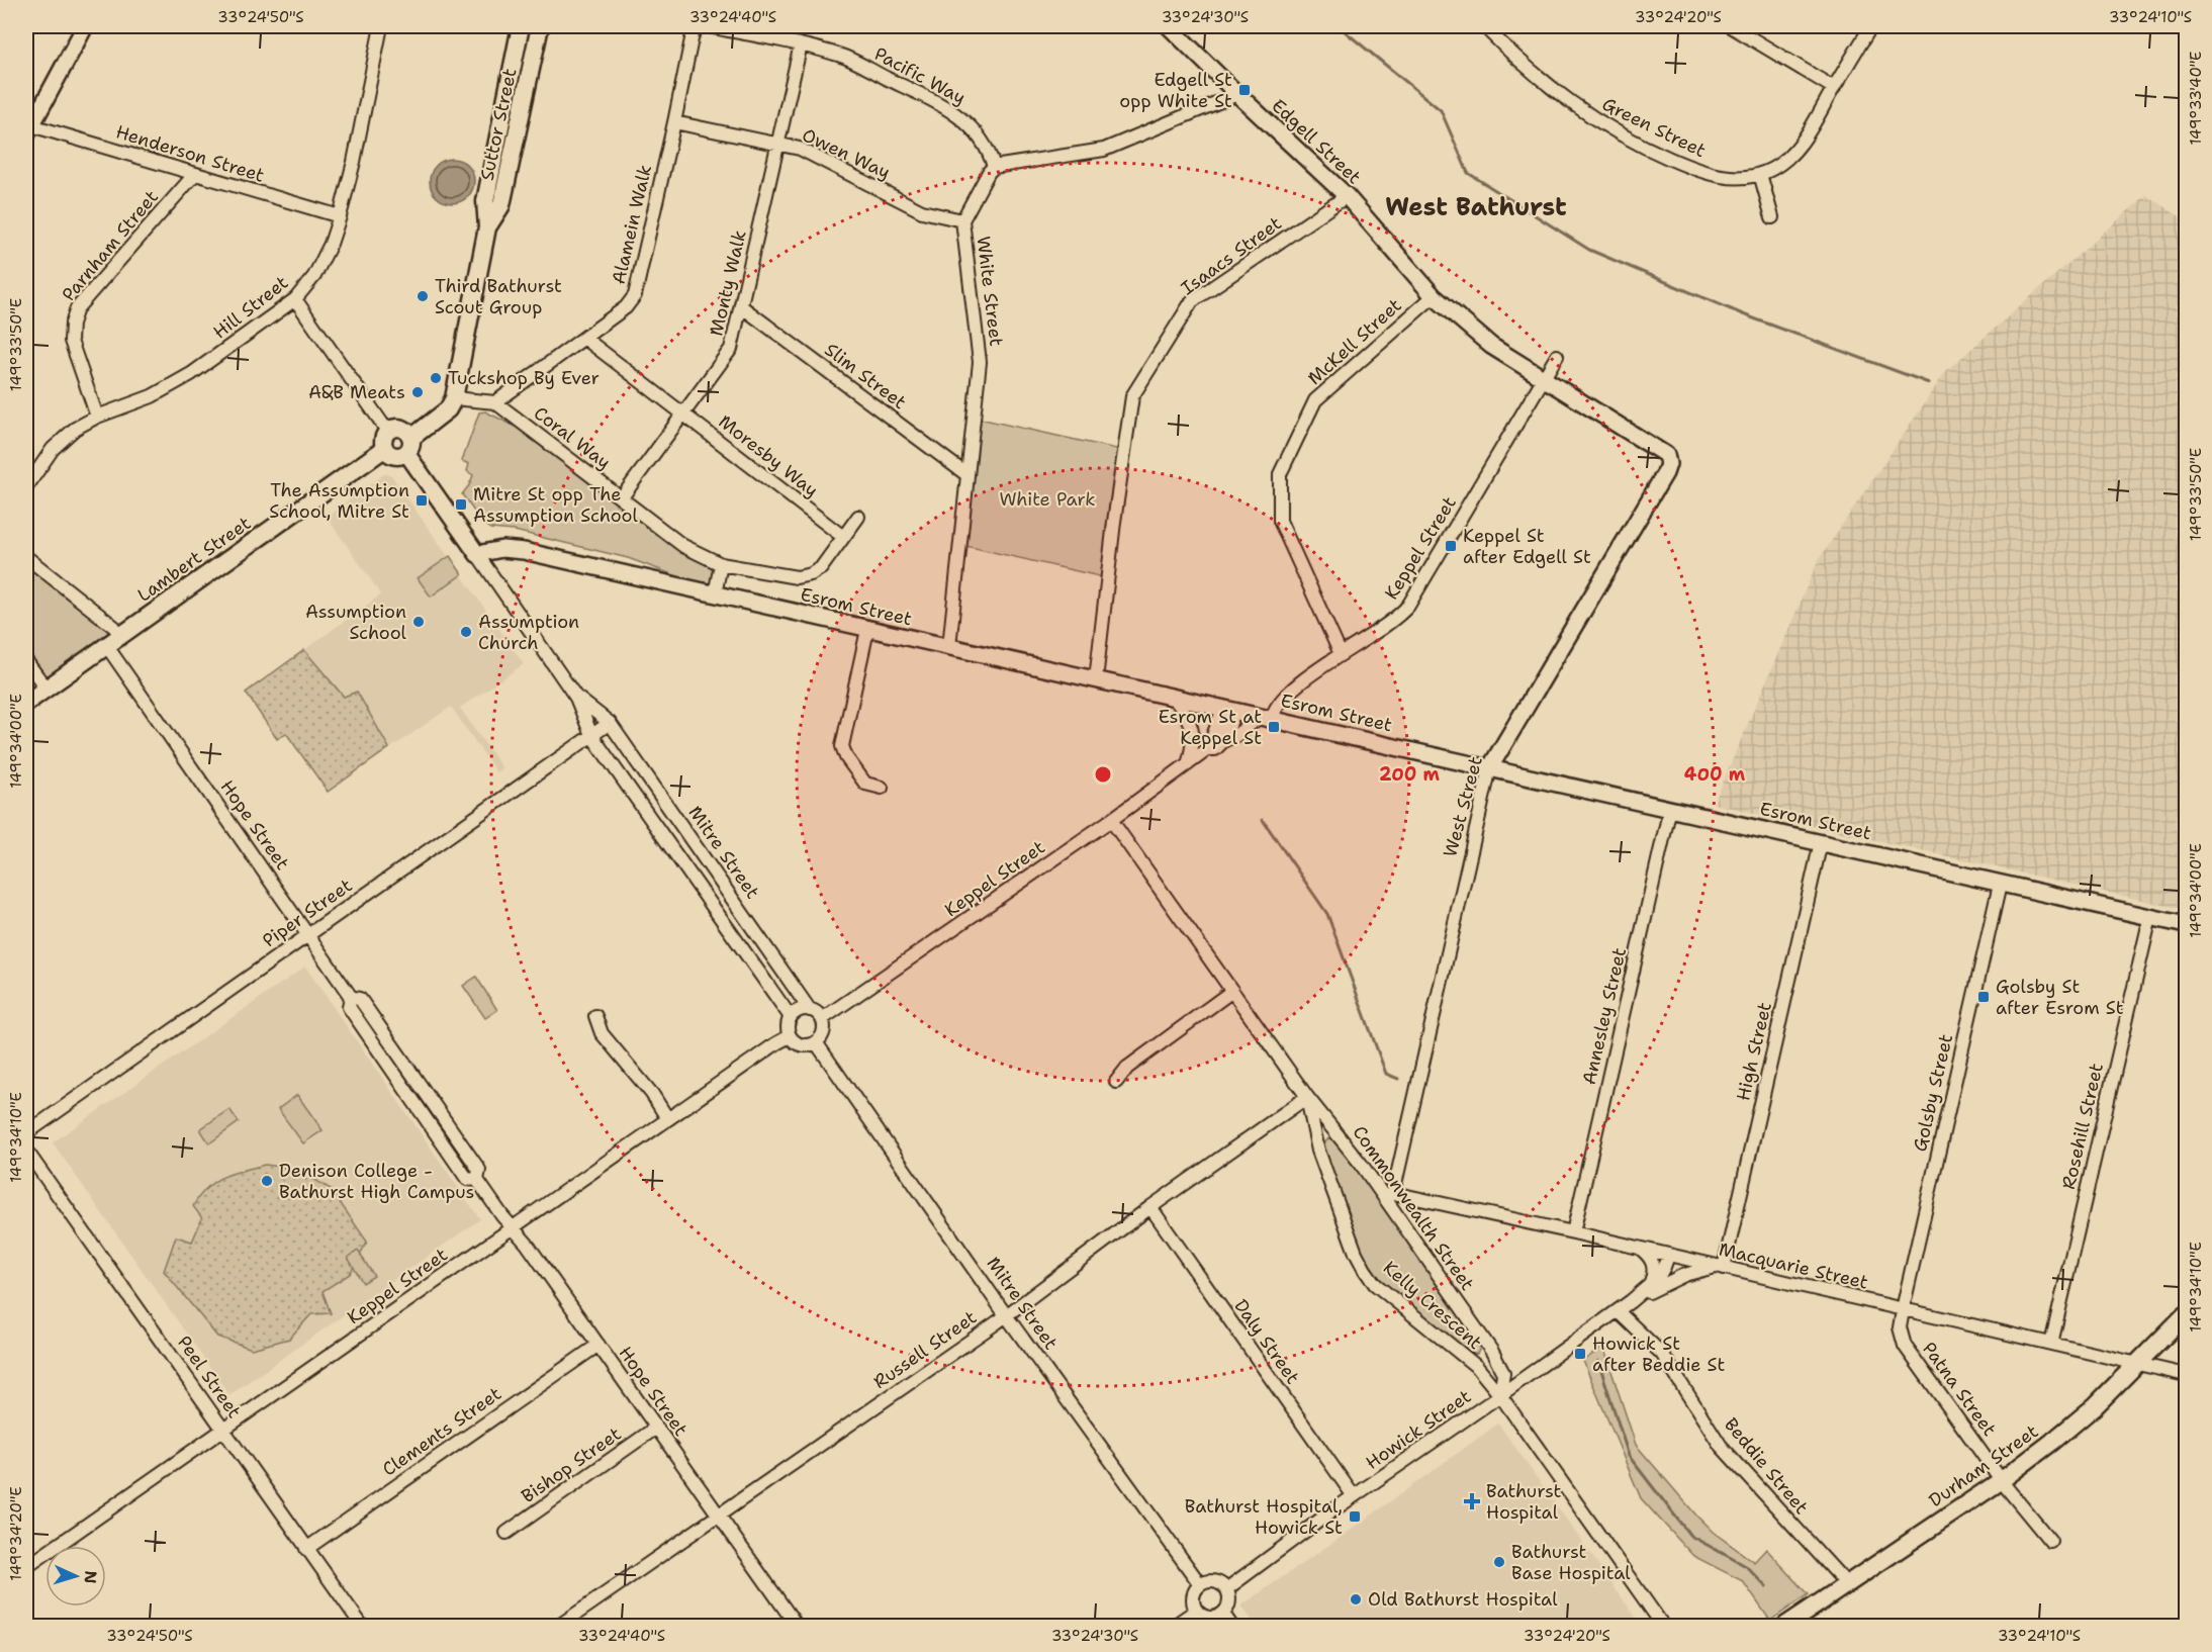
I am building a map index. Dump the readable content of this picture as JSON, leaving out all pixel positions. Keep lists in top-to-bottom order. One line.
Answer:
{"streets":{"main road":["Suttor Street","Lambert Street","Durham Street"],"street":["Pacific Way","Green Street","Edgell Street","Henderson Street","Owen Way","Alamein Walk","Parnham Street","Isaacs Street","Monty Walk","White Street","Hill Street","McKell Street","Slim Street","Coral Way","Moresby Way","Keppel Street","Esrom Street","West Street","Hope Street","Mitre Street","Piper Street","Annesley Street","High Street","Golsby Street","Rosehill Street","Commonwealth Street","Macquarie Street","Kelly Crescent","Daly Street","Russell Street","Peel Street","Patna Street","Howick Street","Clements Street","Bishop Street","Beddie Street"]},"crossings":[["Pacific Way","Alamein Walk"],["Pacific Way","Monty Walk"],["Pacific Way","White Street"],["Edgell Street","Isaacs Street"],["Edgell Street","McKell Street"],["Edgell Street","Keppel Street"],["Edgell Street","West Street"],["Henderson Street","Parnham Street"],["Henderson Street","Hill Street"],["Owen Way","Alamein Walk"],["Owen Way","Monty Walk"],["Owen Way","White Street"],["Alamein Walk","Coral Way"],["Alamein Walk","Moresby Way"],["Parnham Street","Hill Street"],["Isaacs Street","Esrom Street"],["Monty Walk","Slim Street"],["Monty Walk","Coral Way"],["Monty Walk","Moresby Way"],["White Street","Slim Street"],["White Street","Esrom Street"],["McKell Street","Keppel Street"],["Coral Way","Moresby Way"],["Keppel Street","Esrom Street"],["Keppel Street","Hope Street"],["Keppel Street","Mitre Street"],["Keppel Street","Commonwealth Street"],["Keppel Street","Peel Street"],["Lambert Street","Hope Street"],["Lambert Street","Mitre Street"],["Esrom Street","West Street"],["Esrom Street","Mitre Street"],["Esrom Street","Annesley Street"],["Esrom Street","High Street"],["Esrom Street","Golsby Street"],["Esrom Street","Rosehill Street"],["West Street","Commonwealth Street"],["West Street","Macquarie Street"],["Hope Street","Piper Street"],["Hope Street","Russell Street"],["Hope Street","Clements Street"],["Hope Street","Bishop Street"],["Mitre Street","Piper Street"],["Mitre Street","Russell Street"],["Mitre Street","Howick Street"],["Annesley Street","Macquarie Street"],["High Street","Macquarie Street"],["High Street","Howick Street"],["Golsby Street","Macquarie Street"],["Golsby Street","Patna Street"],["Rosehill Street","Macquarie Street"],["Commonwealth Street","Macquarie Street"],["Commonwealth Street","Kelly Crescent"],["Commonwealth Street","Russell Street"],["Commonwealth Street","Howick Street"],["Macquarie Street","Patna Street"],["Macquarie Street","Howick Street"],["Macquarie Street","Durham Street"],["Kelly Crescent","Russell Street"],["Kelly Crescent","Howick Street"],["Daly Street","Russell Street"],["Daly Street","Howick Street"],["Peel Street","Clements Street"],["Patna Street","Durham Street"],["Howick Street","Beddie Street"],["Beddie Street","Durham Street"]],"districts":["West Bathurst"],"parks":["White Park"],"places":{"transit":["Edgell St opp White St","The Assumption School, Mitre St","Mitre St opp The Assumption School","Keppel St after Edgell St","Esrom St at Keppel St","Golsby St after Esrom St","Howick St after Beddie St","Bathurst Hospital, Howick St"],"other":["Third Bathurst Scout Group","Tuckshop By Ever","A&B Meats","Assumption School","Assumption Church","Denison College - Bathurst High Campus","Bathurst Base Hospital","Old Bathurst Hospital"],"health":["Bathurst Hospital"]},"north":"right","coordinates":["33°24'50\"S","33°24'40\"S","33°24'30\"S","33°24'20\"S","33°24'10\"S","149°33'40\"E","149°33'50\"E","149°34'00\"E","149°34'10\"E","149°34'20\"E"],"rings":["200 m","400 m"]}
